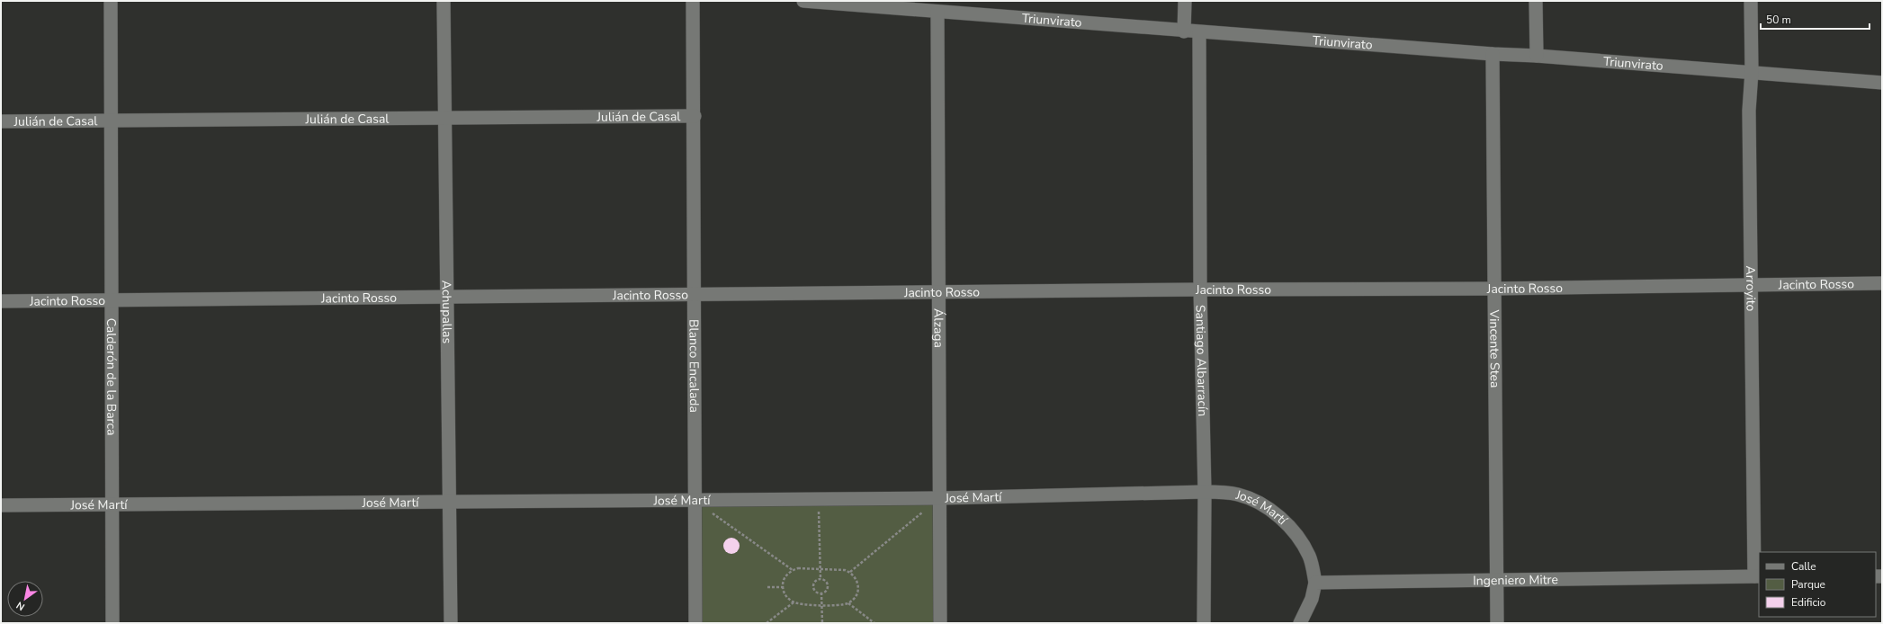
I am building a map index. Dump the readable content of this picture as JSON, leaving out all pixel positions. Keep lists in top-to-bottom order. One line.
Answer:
{"streets":{"street":["Triunvirato","Julián de Casal","Jacinto Rosso","Arroyito","Achupallas","Álzaga","Vincente Stea","Santiago Albarracín","Blanco Encalada","Calderón de la Barca","José Martí","Ingeniero Mitre"]},"crossings":[["Triunvirato","Arroyito"],["Triunvirato","Álzaga"],["Triunvirato","Vincente Stea"],["Triunvirato","Santiago Albarracín"],["Julián de Casal","Achupallas"],["Julián de Casal","Blanco Encalada"],["Julián de Casal","Calderón de la Barca"],["Jacinto Rosso","Arroyito"],["Jacinto Rosso","Achupallas"],["Jacinto Rosso","Álzaga"],["Jacinto Rosso","Vincente Stea"],["Jacinto Rosso","Santiago Albarracín"],["Jacinto Rosso","Blanco Encalada"],["Jacinto Rosso","Calderón de la Barca"],["Arroyito","Ingeniero Mitre"],["Achupallas","José Martí"],["Álzaga","José Martí"],["Vincente Stea","Ingeniero Mitre"],["Santiago Albarracín","José Martí"],["Blanco Encalada","José Martí"],["Calderón de la Barca","José Martí"],["José Martí","Ingeniero Mitre"]],"legend":["Calle","Parque","Edificio"],"scale_bar":"50 m","north":"bottom left"}
